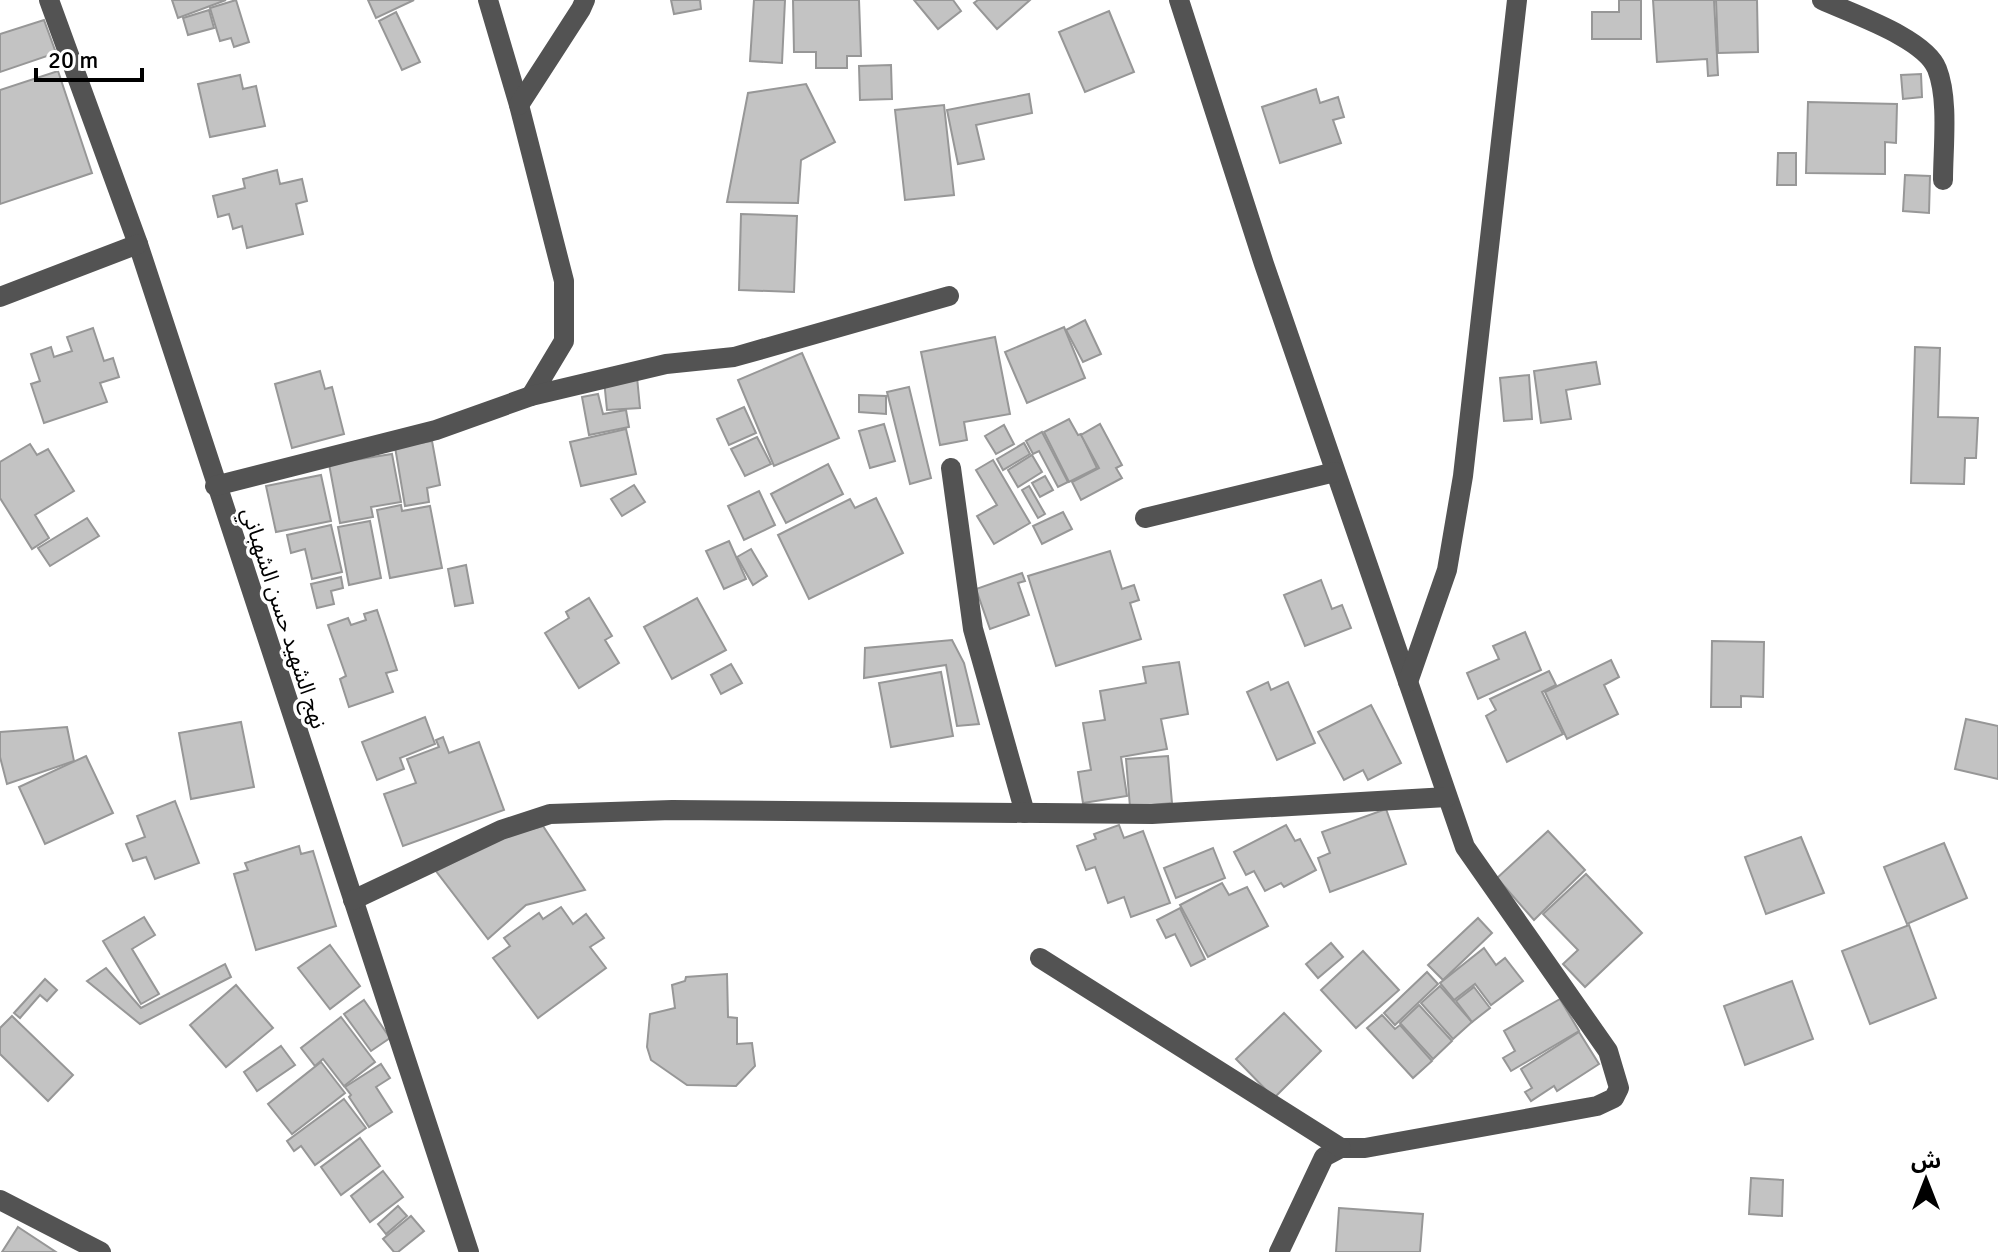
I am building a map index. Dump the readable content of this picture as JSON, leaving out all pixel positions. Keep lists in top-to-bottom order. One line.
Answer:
{"streets":{"street":["نهج الشهيد حسن الشهباني"]},"scale_bar":"20 m","north":"top"}
